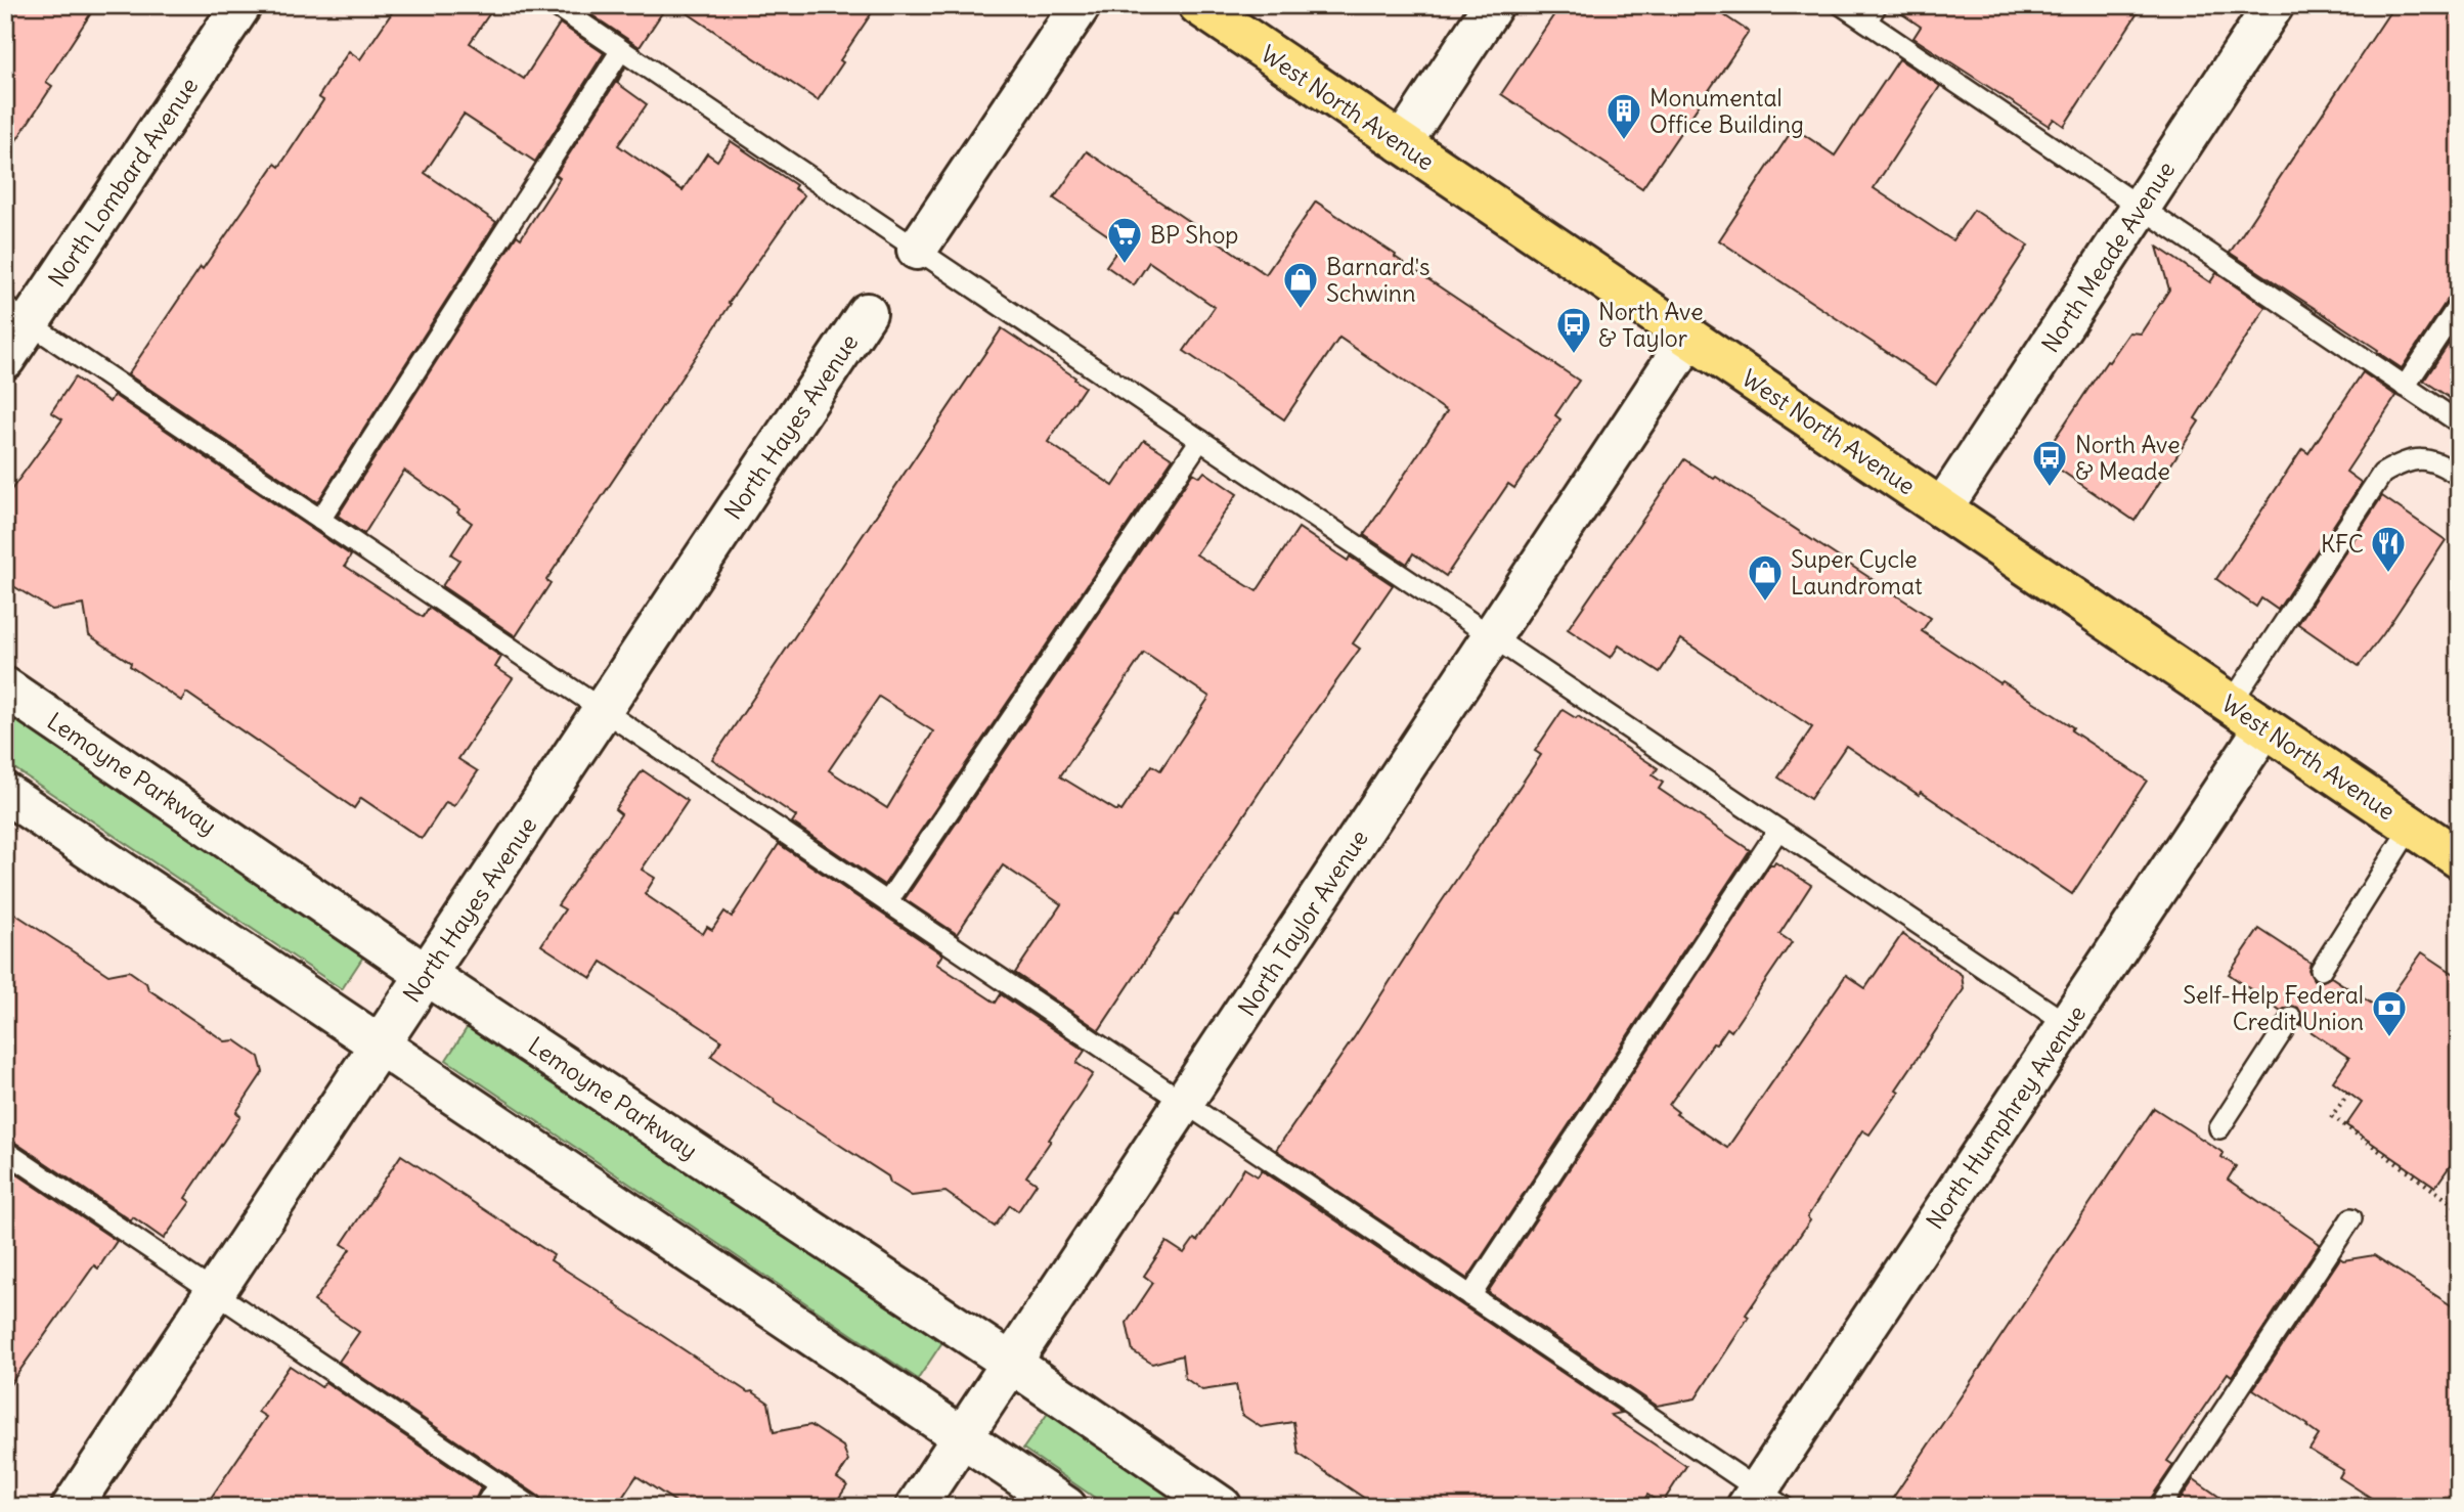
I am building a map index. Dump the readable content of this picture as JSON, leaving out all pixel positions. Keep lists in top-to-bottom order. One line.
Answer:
{"streets":{"main road":["West North Avenue"],"street":["North Lombard Avenue","North Meade Avenue","North Hayes Avenue","Lemoyne Parkway","North Taylor Avenue","North Humphrey Avenue"]},"crossings":[["West North Avenue","North Meade Avenue"],["West North Avenue","North Taylor Avenue"],["West North Avenue","North Humphrey Avenue"],["North Hayes Avenue","Lemoyne Parkway"],["Lemoyne Parkway","North Taylor Avenue"]],"places":{"building":["Monumental Office Building"],"supermarket":["BP Shop"],"shop":["Barnard's Schwinn","Super Cycle Laundromat"],"bus stop":["North Ave & Taylor","North Ave & Meade"],"restaurant":["KFC"],"bank":["Self-Help Federal Credit Union"]}}
